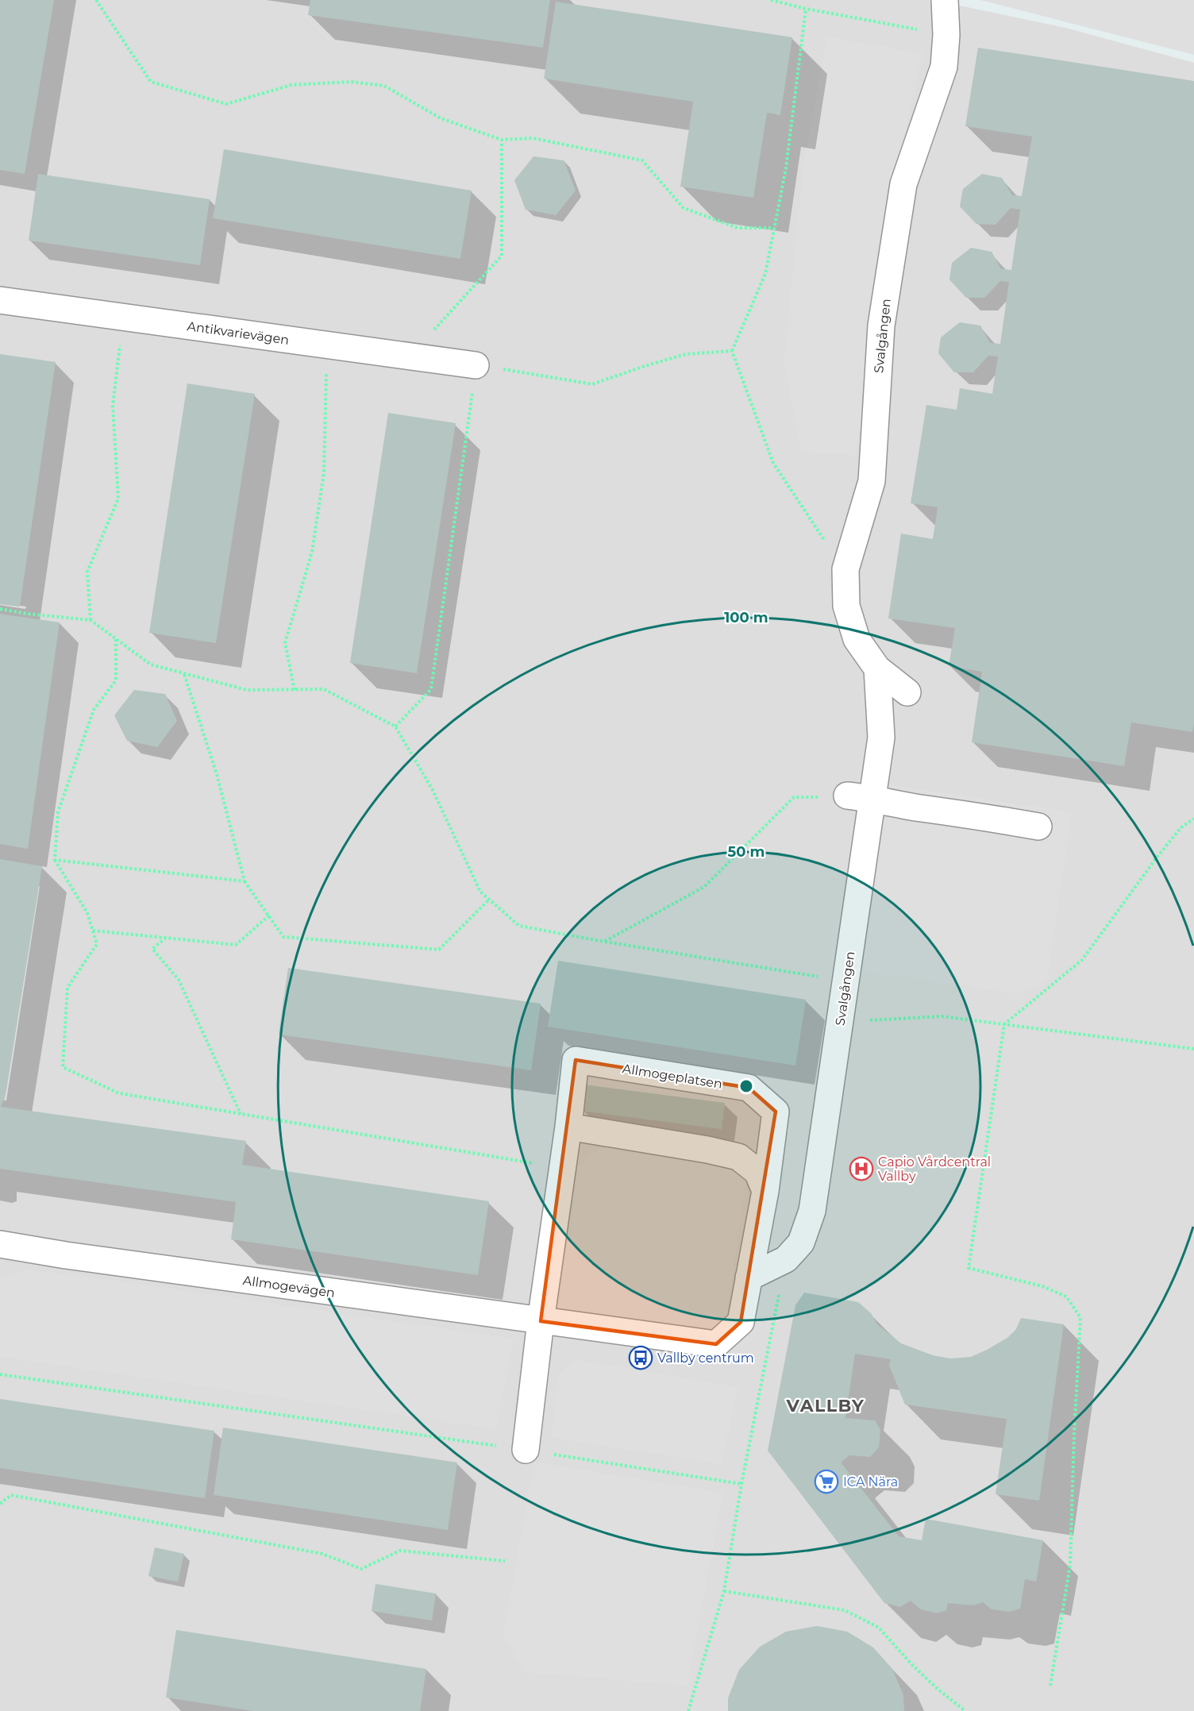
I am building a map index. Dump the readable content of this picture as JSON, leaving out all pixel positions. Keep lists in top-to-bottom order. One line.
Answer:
{"streets":{"street":["Antikvarievägen","Svalgången","Allmogeplatsen","Allmogevägen"]},"crossings":[["Svalgången","Allmogeplatsen"],["Allmogeplatsen","Allmogevägen"]],"districts":["VALLBY"],"places":{"hospital":["Capio Vårdcentral Vallby"],"bus stop":["Vallby centrum"],"supermarket":["ICA Nära"]},"rings":["100 m","50 m"]}
